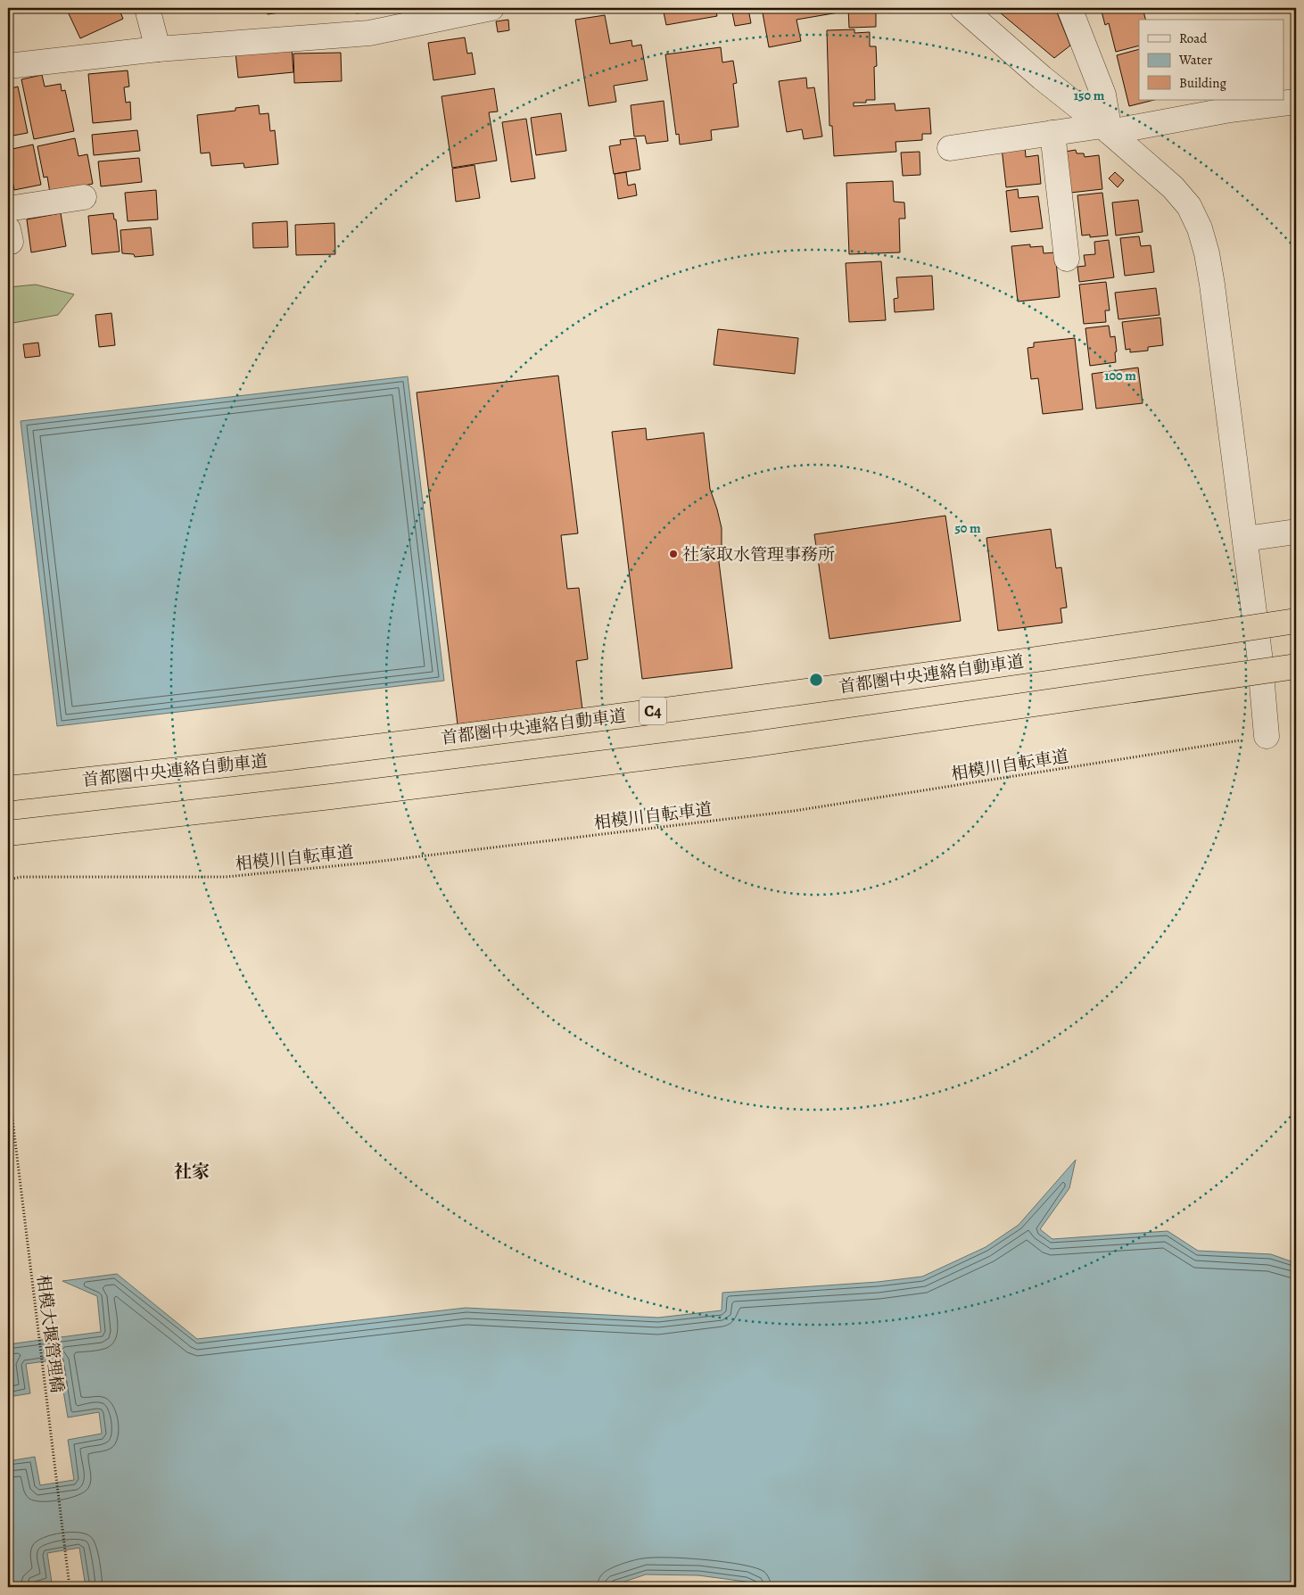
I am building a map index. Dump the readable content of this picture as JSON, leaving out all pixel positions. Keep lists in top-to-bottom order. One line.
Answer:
{"streets":{"highway":["首都圏中央連絡自動車道","C4"],"path":["相模川自転車道","相模大堰管理橋"]},"districts":["社家"],"places":["社家取水管理事務所"],"legend":["Road","Water","Building"],"rings":["150 m","100 m","50 m"]}
